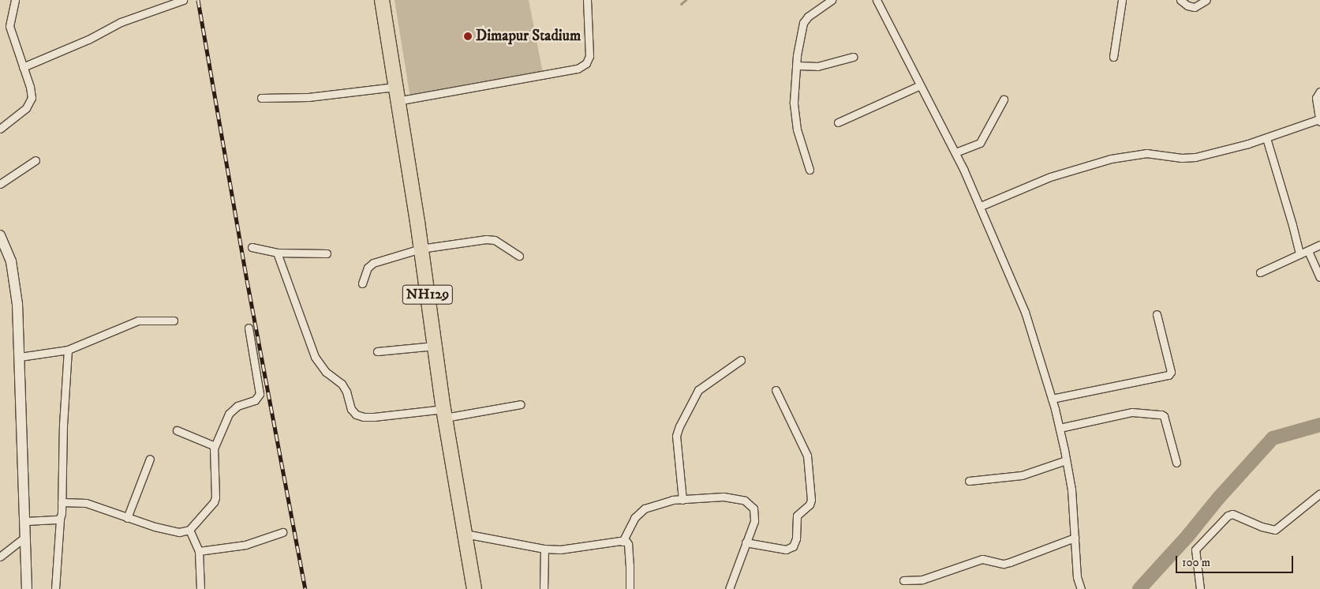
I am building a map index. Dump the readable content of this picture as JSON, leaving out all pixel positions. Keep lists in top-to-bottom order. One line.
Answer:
{"streets":{"highway":["NH129"]},"places":["Dimapur Stadium"],"scale_bar":"100 m"}
